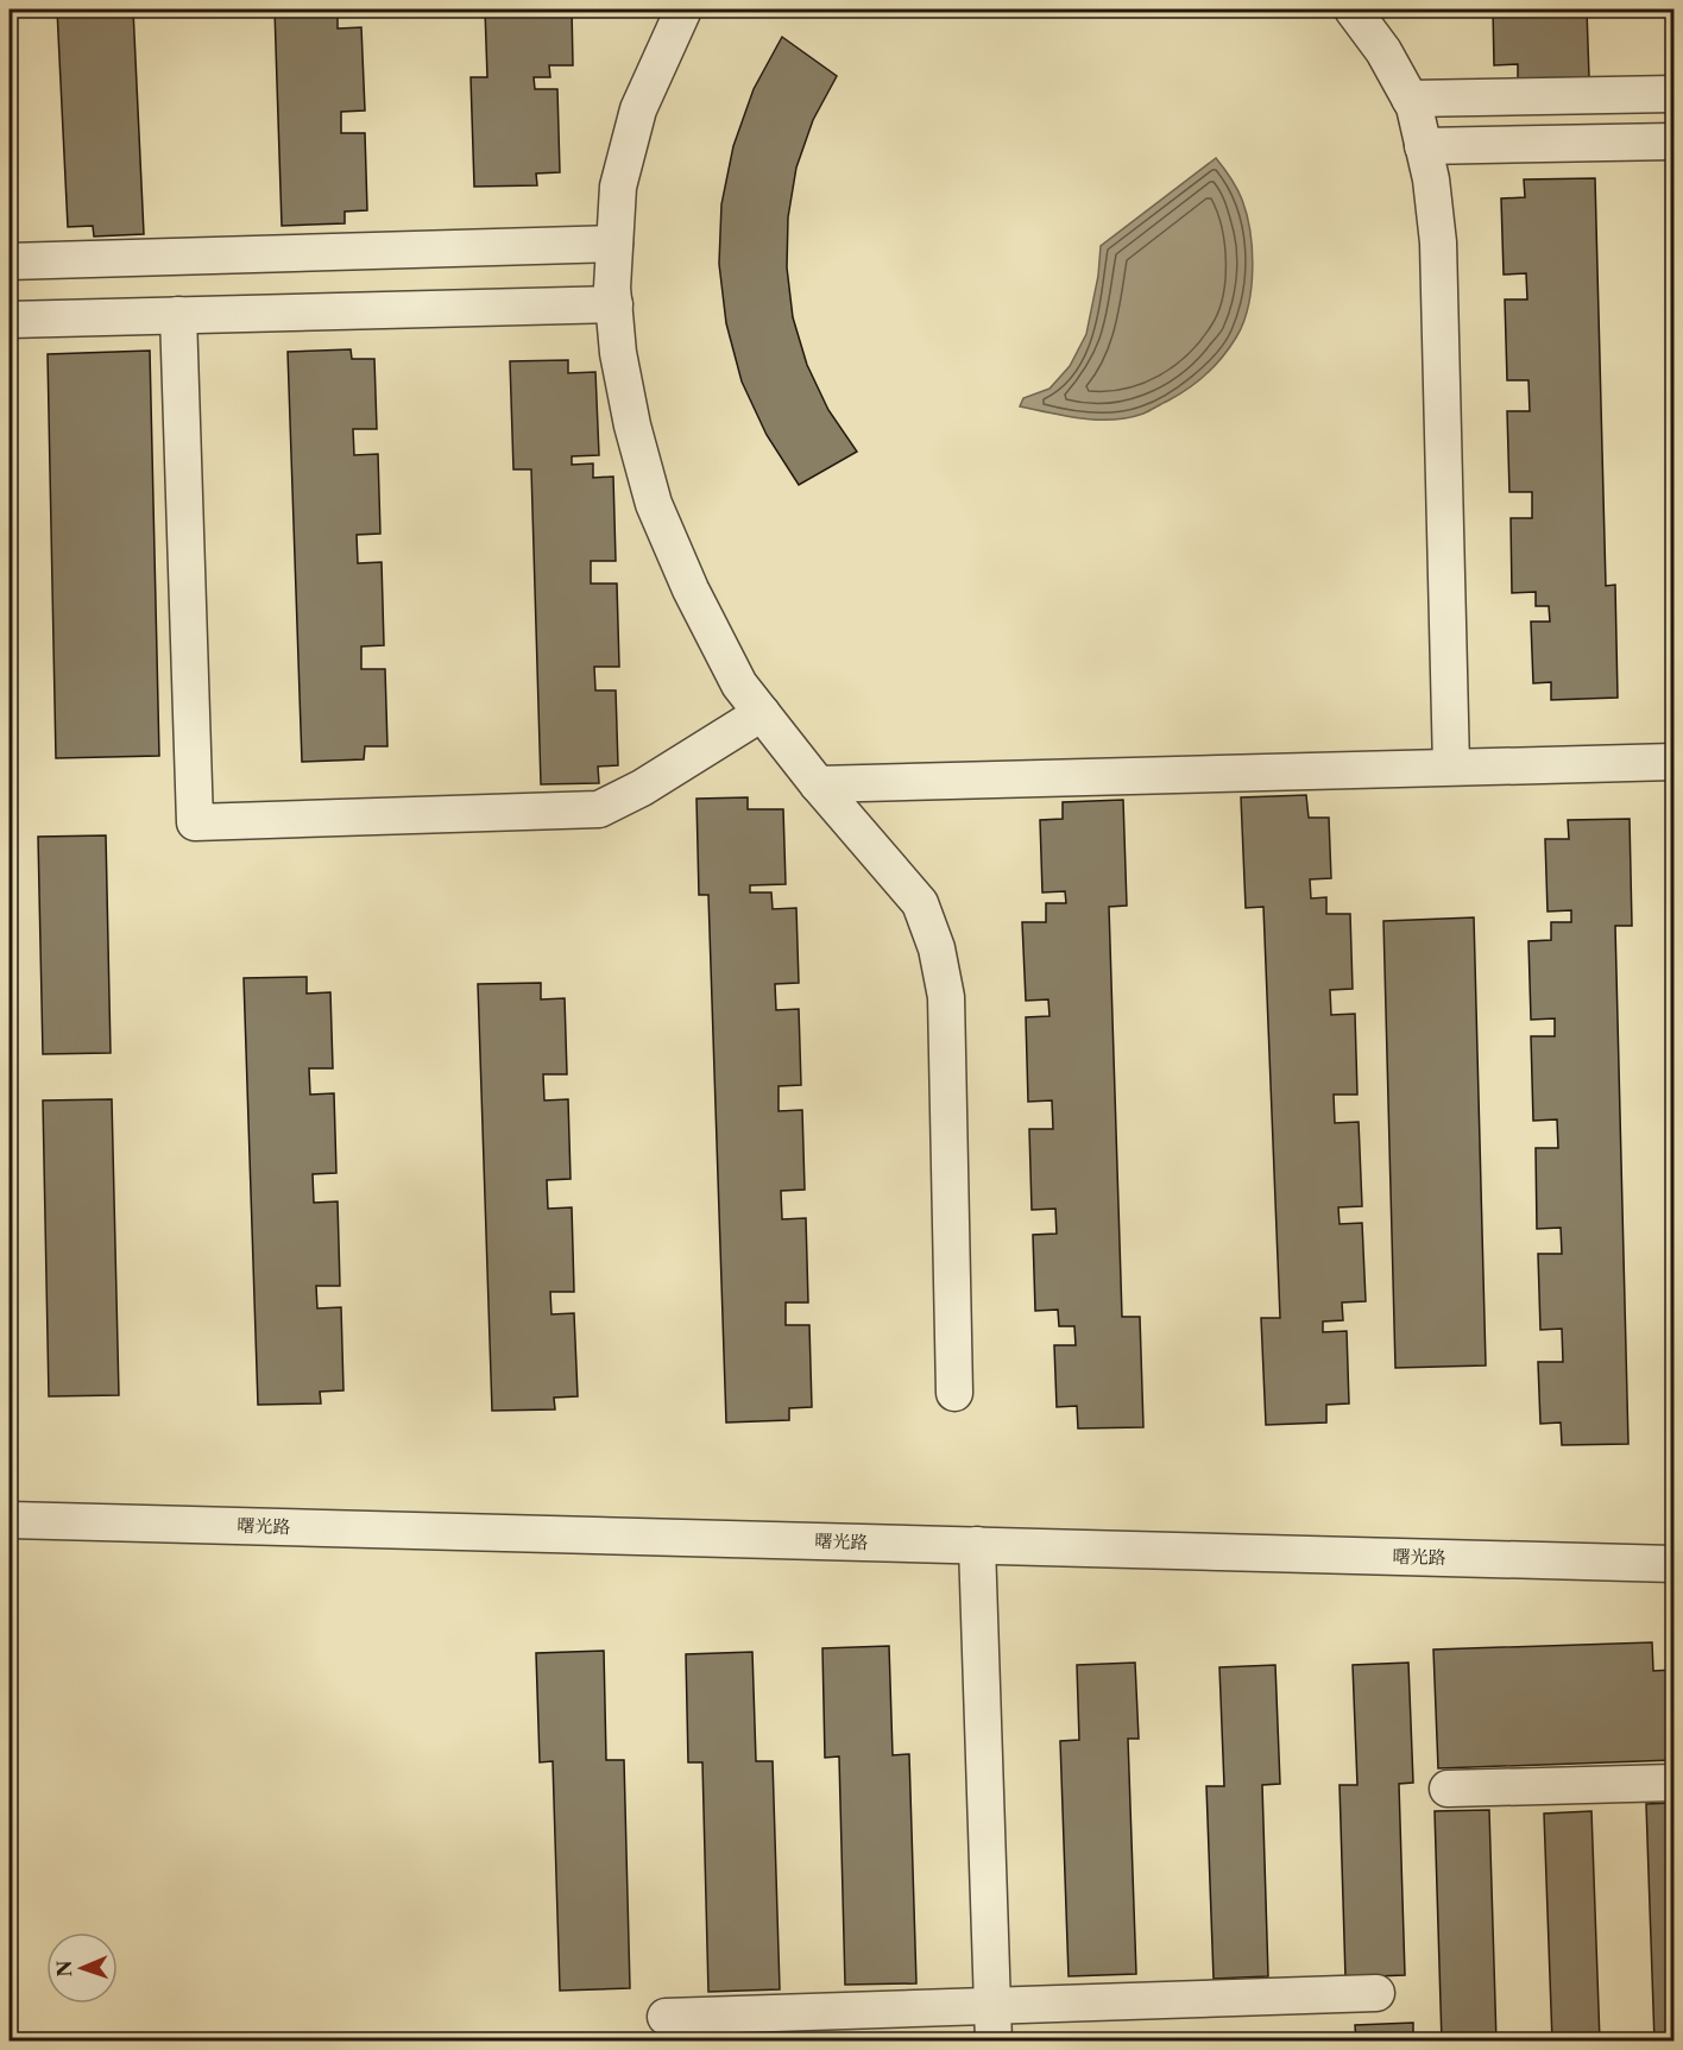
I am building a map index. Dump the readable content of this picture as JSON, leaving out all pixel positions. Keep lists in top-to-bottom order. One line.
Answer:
{"streets":{"street":["曙光路"]},"north":"left"}
